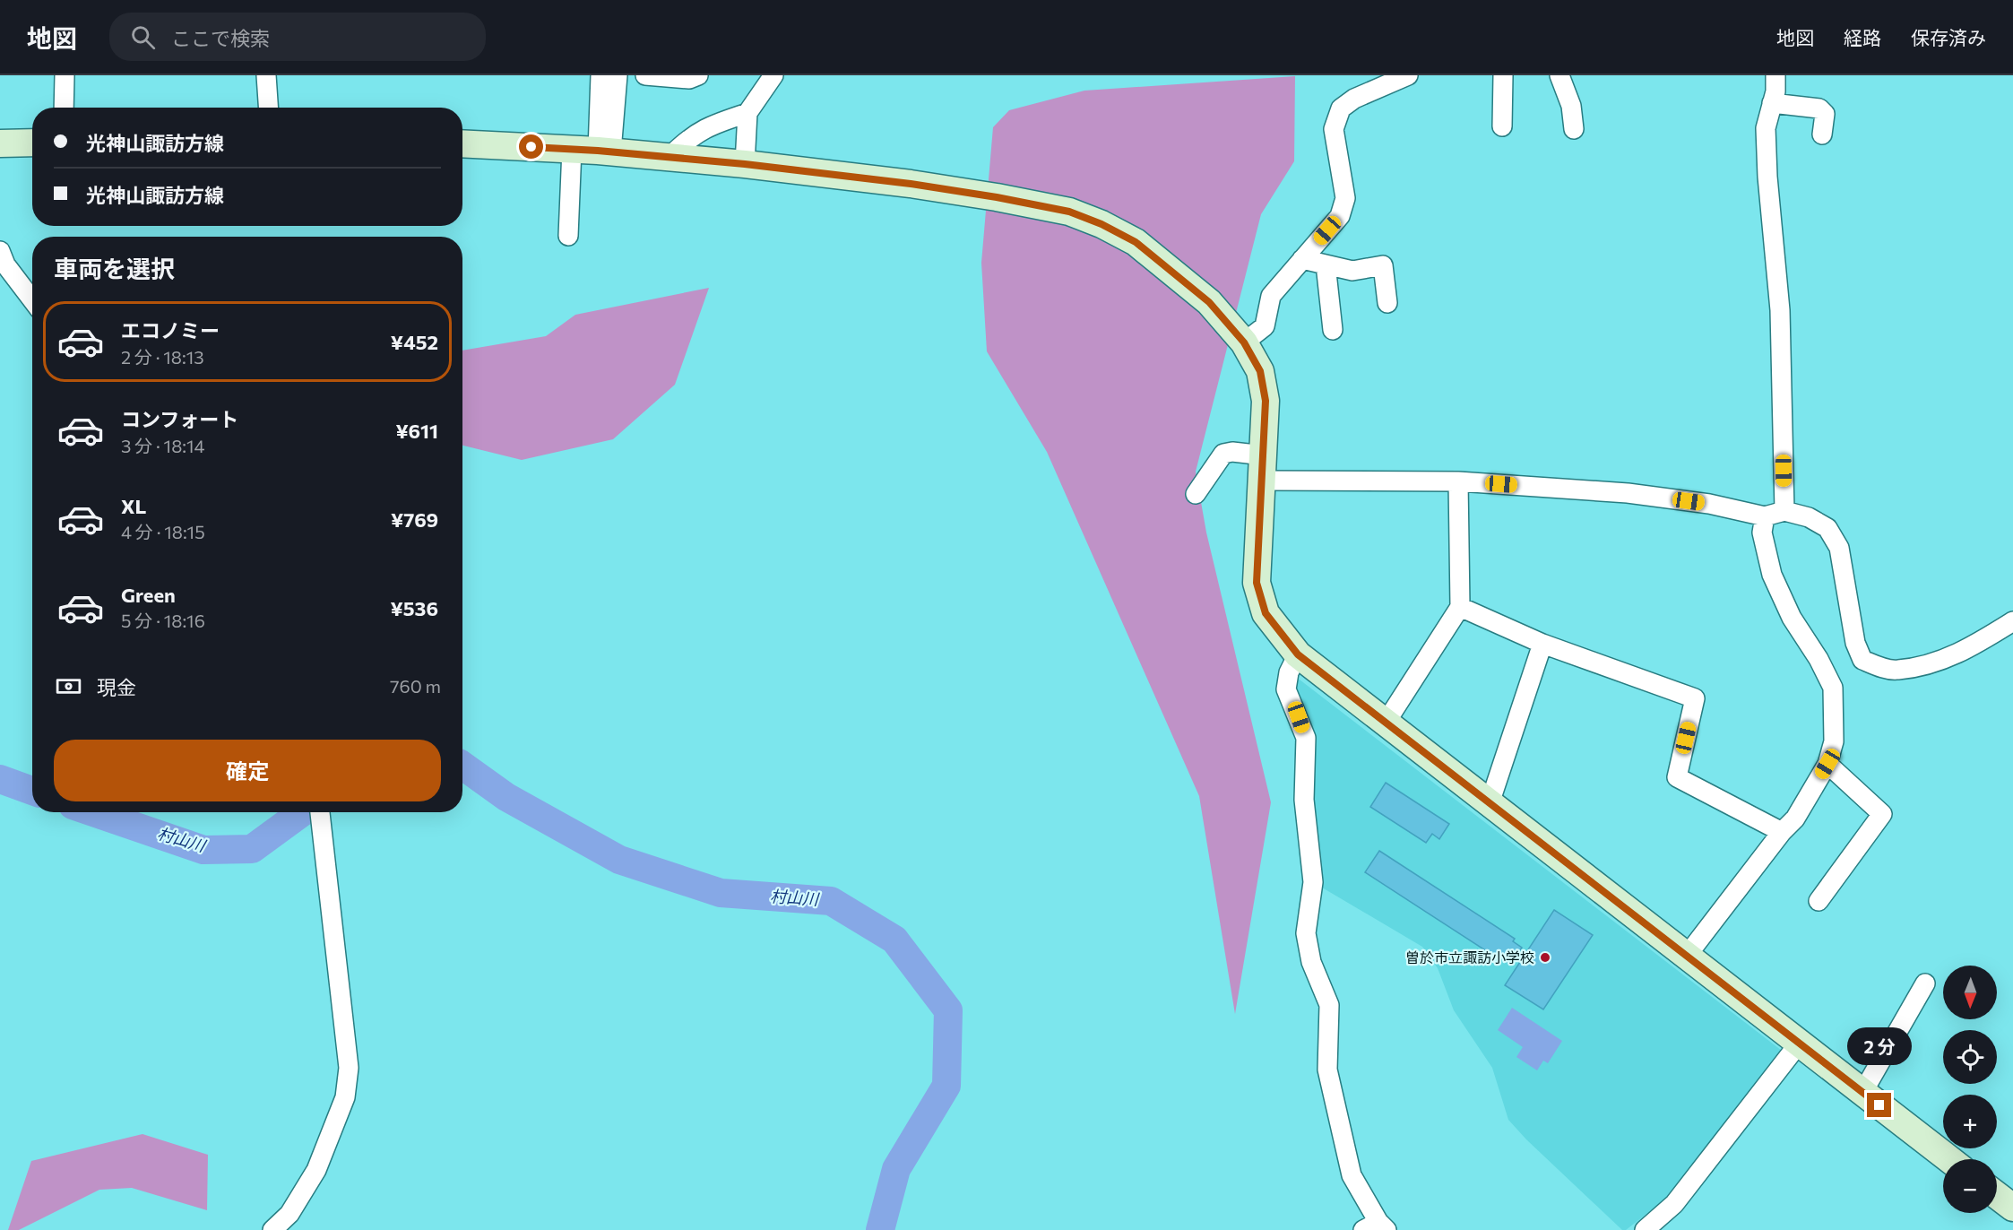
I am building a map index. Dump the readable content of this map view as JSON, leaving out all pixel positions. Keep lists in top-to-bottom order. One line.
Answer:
{"water":["村山川"],"places":["曽於市立諏訪小学校"],"north":"bottom","page":{"header":"地図","search":"ここで検索","nav":["地図","経路","保存済み"],"banner":["光神山諏訪方線","光神山諏訪方線"],"heading":"車両を選択","list":[{"name":"エコノミー","note":"2 分 · 18:13","value":"¥452"},{"name":"コンフォート","note":"3 分 · 18:14","value":"¥611"},{"name":"XL","note":"4 分 · 18:15","value":"¥769"},{"name":"Green","note":"5 分 · 18:16","value":"¥536"}],"pay":["現金","760 m"],"buttons":"確定","map_buttons":["+","−"],"bubble":"2 分"}}
